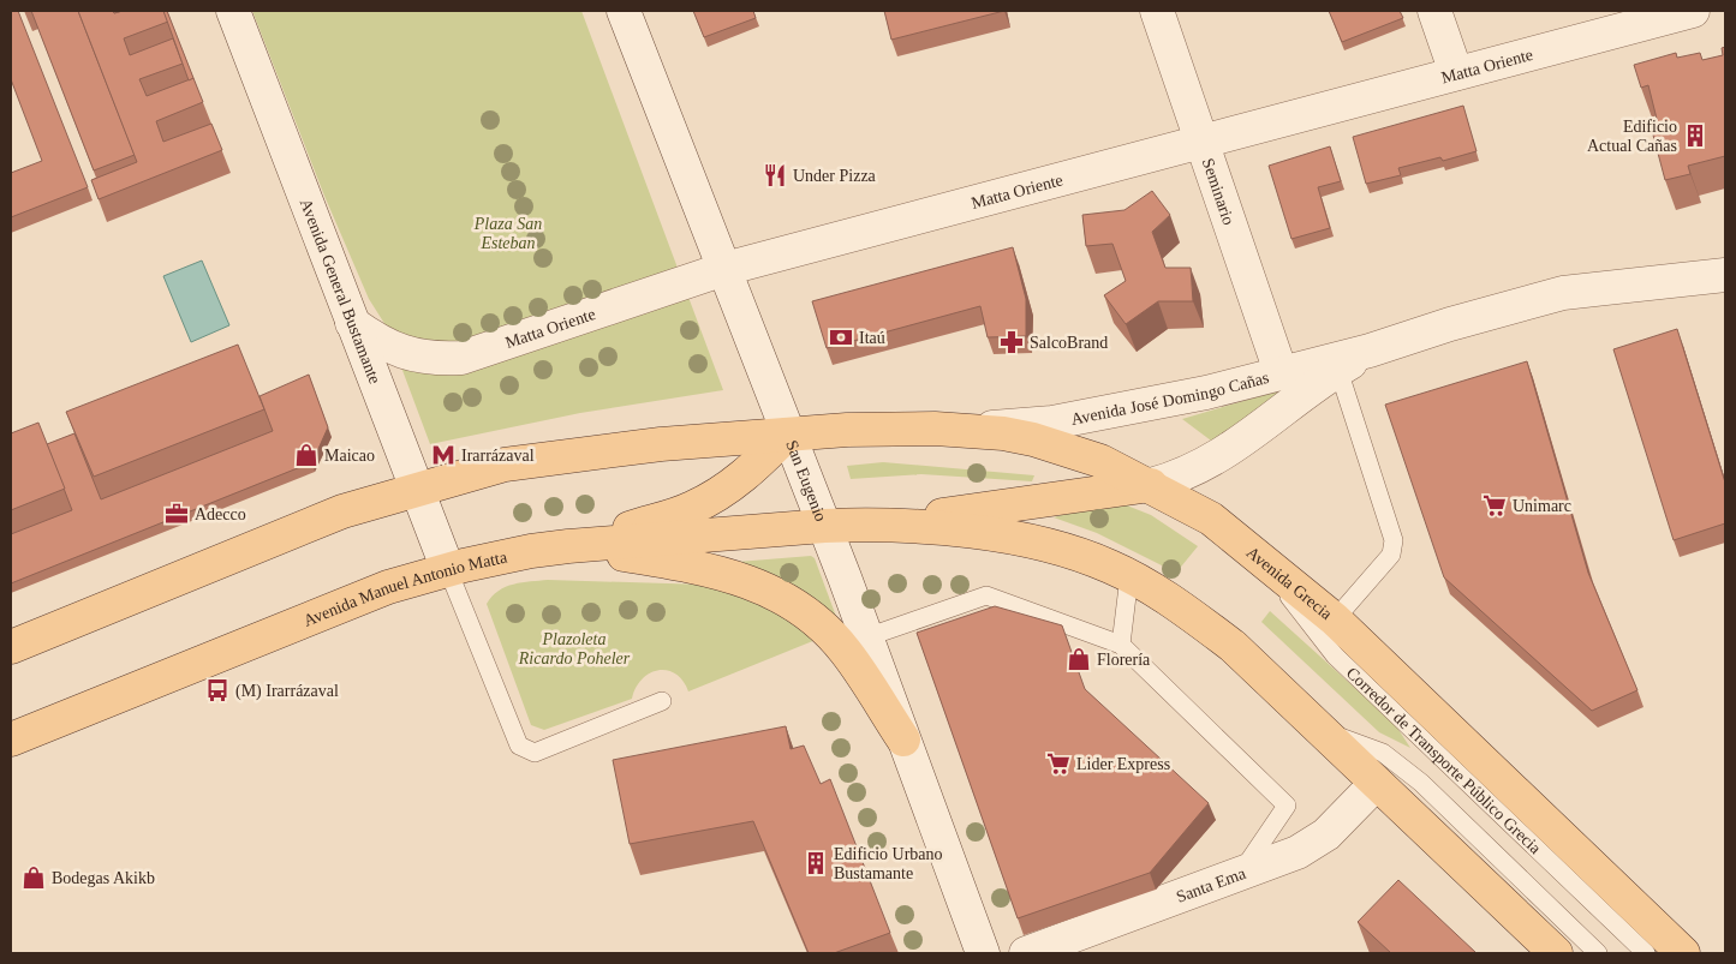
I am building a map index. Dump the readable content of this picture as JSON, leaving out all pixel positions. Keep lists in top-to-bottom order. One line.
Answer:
{"streets":{"main road":["Avenida Grecia","Avenida Manuel Antonio Matta"],"street":["Matta Oriente","Seminario","Avenida General Bustamante","Avenida José Domingo Cañas","San Eugenio","Santa Ema"],"lane":["Corredor de Transporte Público Grecia"]},"crossings":[["Matta Oriente","Seminario"],["Matta Oriente","Avenida General Bustamante"],["Matta Oriente","San Eugenio"],["Seminario","Avenida José Domingo Cañas"],["Avenida General Bustamante","Avenida Manuel Antonio Matta"],["Avenida José Domingo Cañas","Avenida Grecia"],["San Eugenio","Avenida Grecia"],["San Eugenio","Avenida Manuel Antonio Matta"],["Avenida Grecia","Corredor de Transporte Público Grecia"]],"parks":["Plaza San Esteban","Plazoleta Ricardo Poheler"],"places":{"building":["Edificio Actual Cañas","Edificio Urbano Bustamante"],"restaurant":["Under Pizza"],"bank":["Itaú"],"pharmacy":["SalcoBrand"],"shop":["Maicao","Florería","Bodegas Akikb"],"metro station":["Irarrázaval"],"supermarket":["Unimarc","Lider Express"],"office":["Adecco"],"bus stop":["(M) Irarrázaval"]}}
